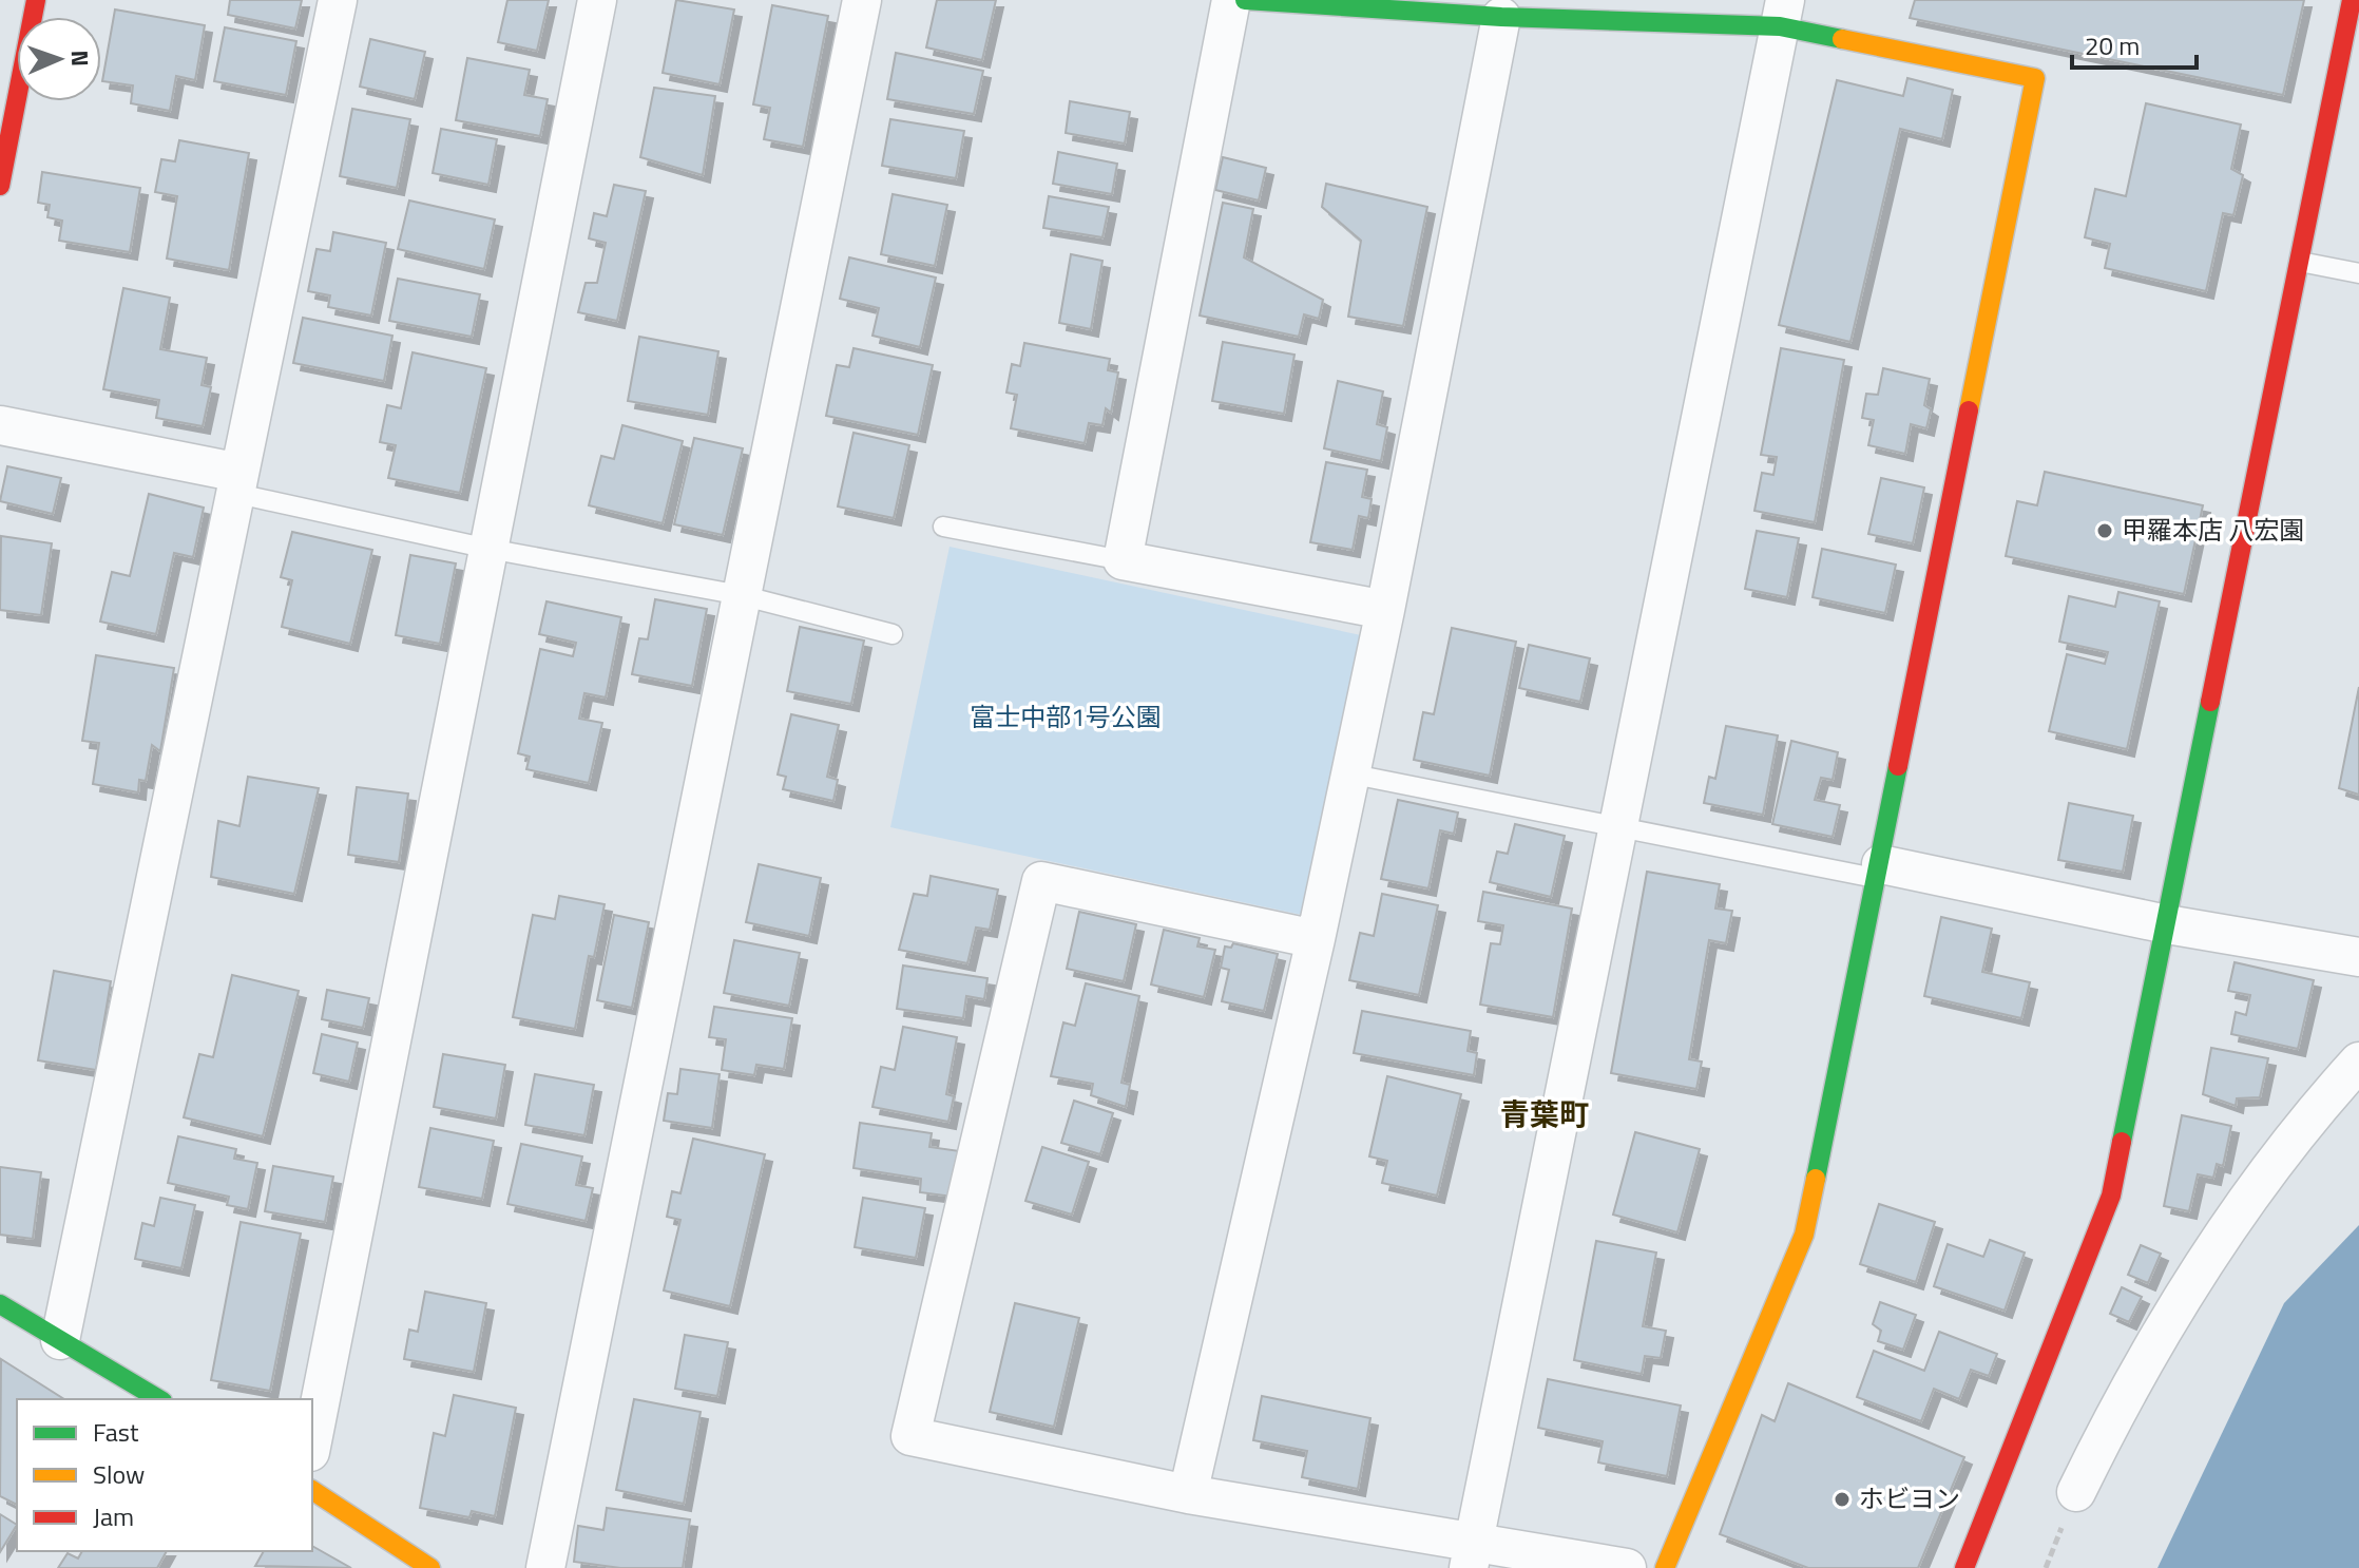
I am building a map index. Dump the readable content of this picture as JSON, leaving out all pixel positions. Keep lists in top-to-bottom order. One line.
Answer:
{"districts":["青葉町"],"parks":["富士中部1号公園"],"places":["甲羅本店 八宏園","ホビヨン"],"legend":["Fast","Slow","Jam"],"scale_bar":"20 m","north":"right"}
